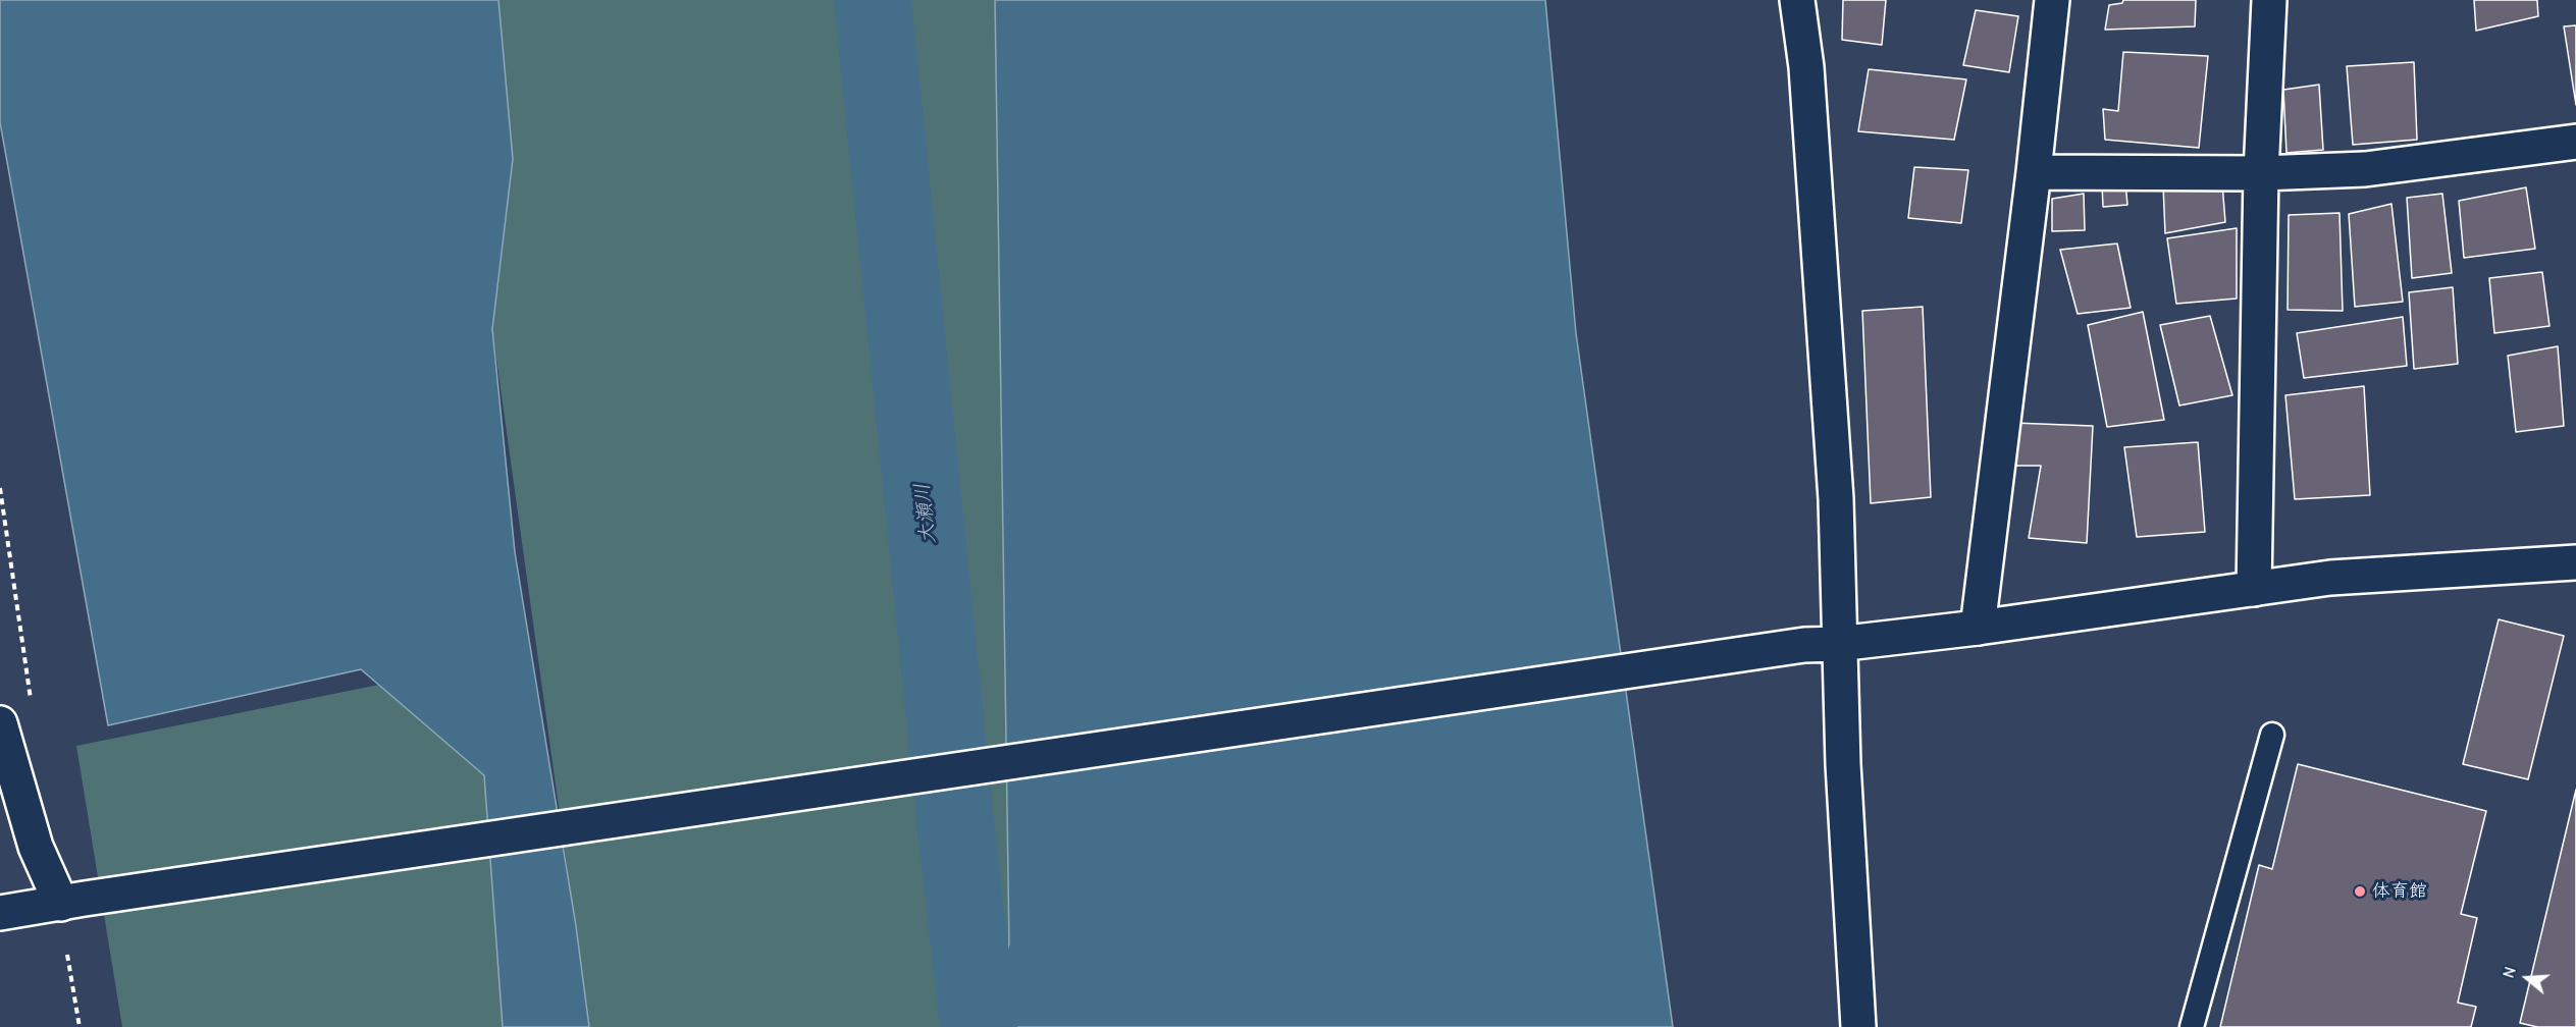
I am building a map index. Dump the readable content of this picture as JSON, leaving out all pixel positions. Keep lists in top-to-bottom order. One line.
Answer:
{"water":["大瀬川"],"places":["体育館"],"north":"left"}
